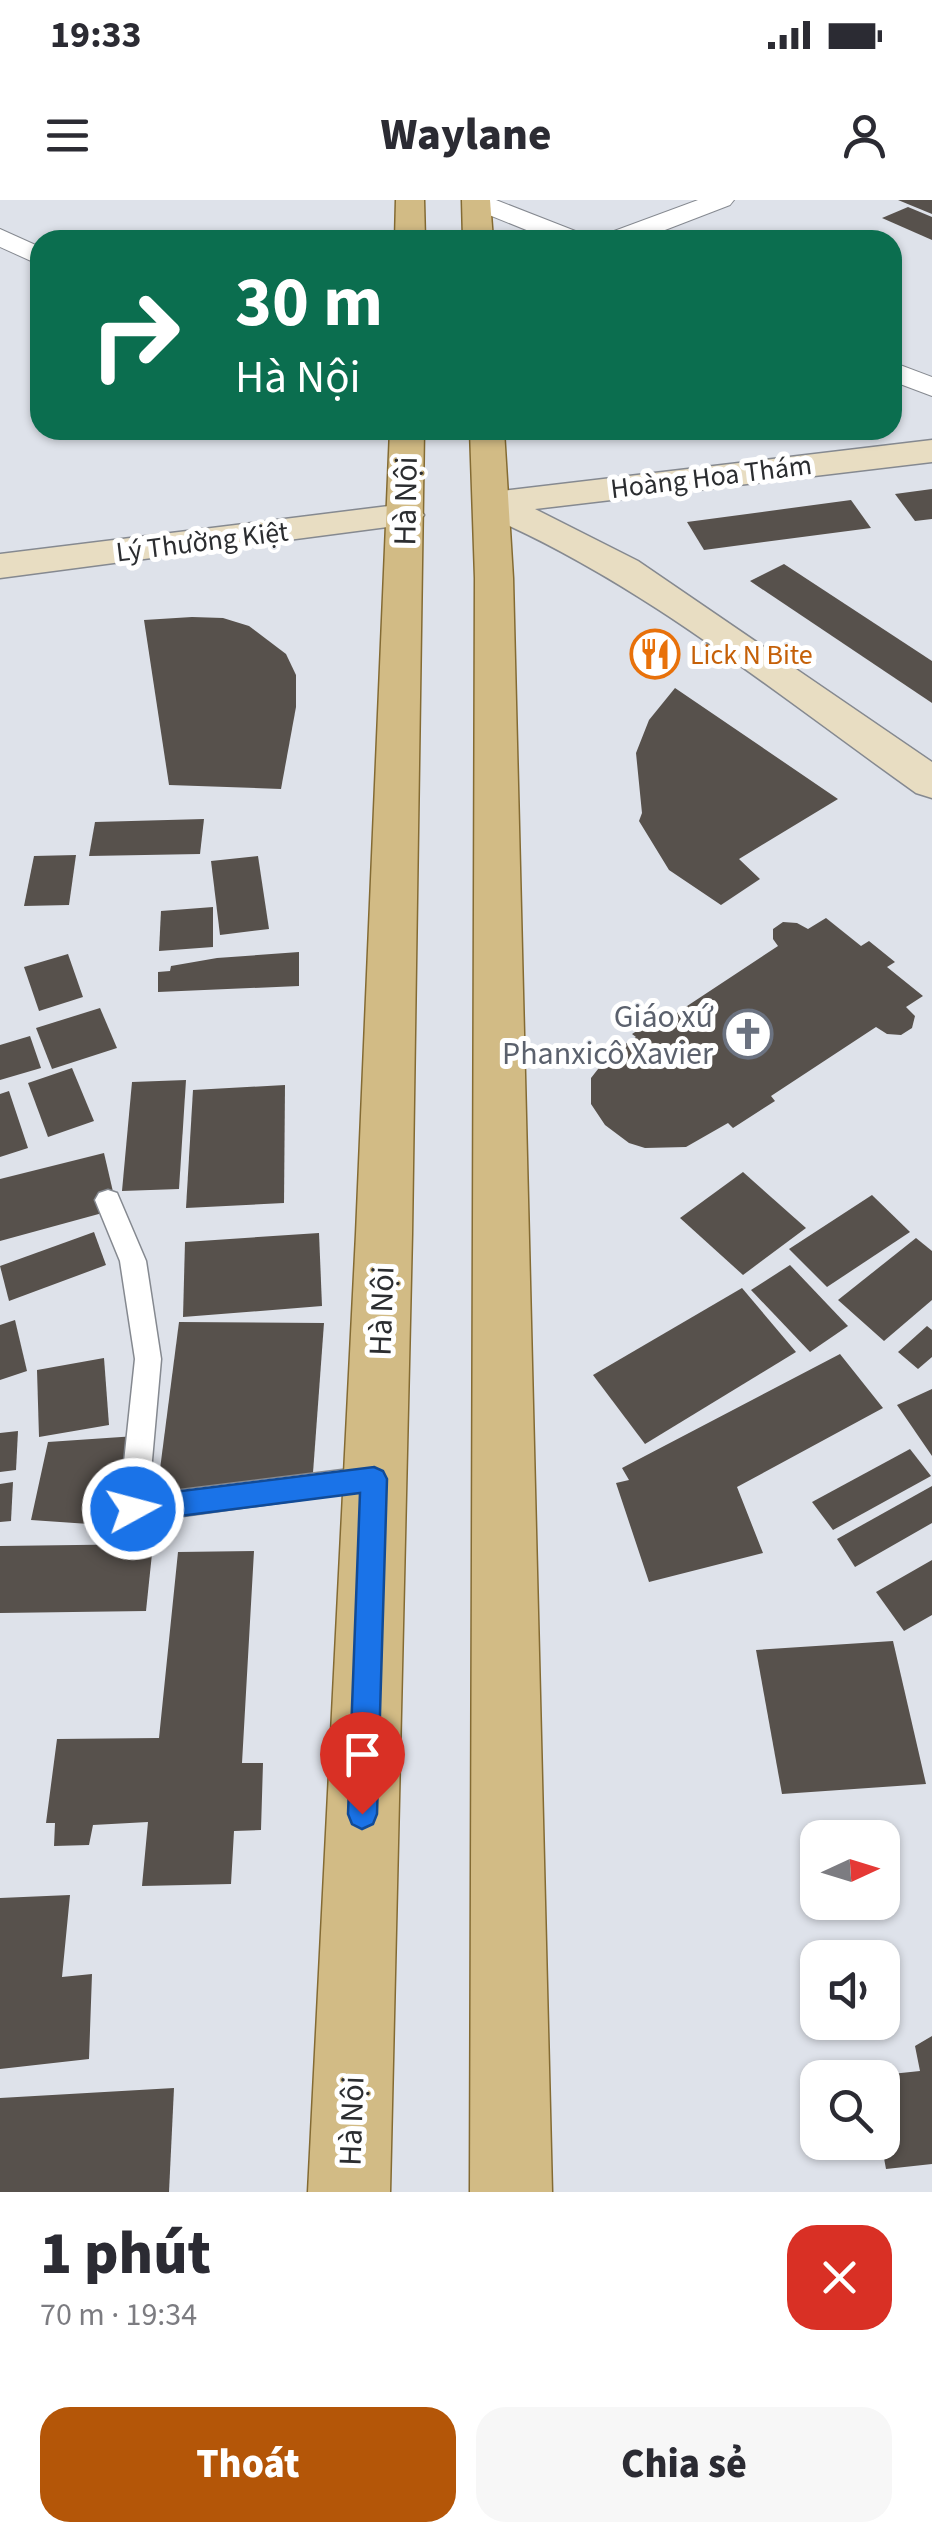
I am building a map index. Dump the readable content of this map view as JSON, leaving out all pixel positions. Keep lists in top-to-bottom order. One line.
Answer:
{"streets":{"main road":["Hà Nội"],"street":["Hoàng Hoa Thám","Lý Thường Kiệt"]},"crossings":[["Hoàng Hoa Thám","Hà Nội"],["Hoàng Hoa Thám","Lý Thường Kiệt"],["Hà Nội","Lý Thường Kiệt"]],"places":{"restaurant":["Lick N Bite"],"church":["Giáo xứ Phanxicô Xavier"]},"north":"right","page":{"status":"19:33","header":"Waylane","turn":["30 m","Hà Nội"],"heading":["1 phút","70 m · 19:34"],"buttons":["Thoát","Chia sẻ"]}}
